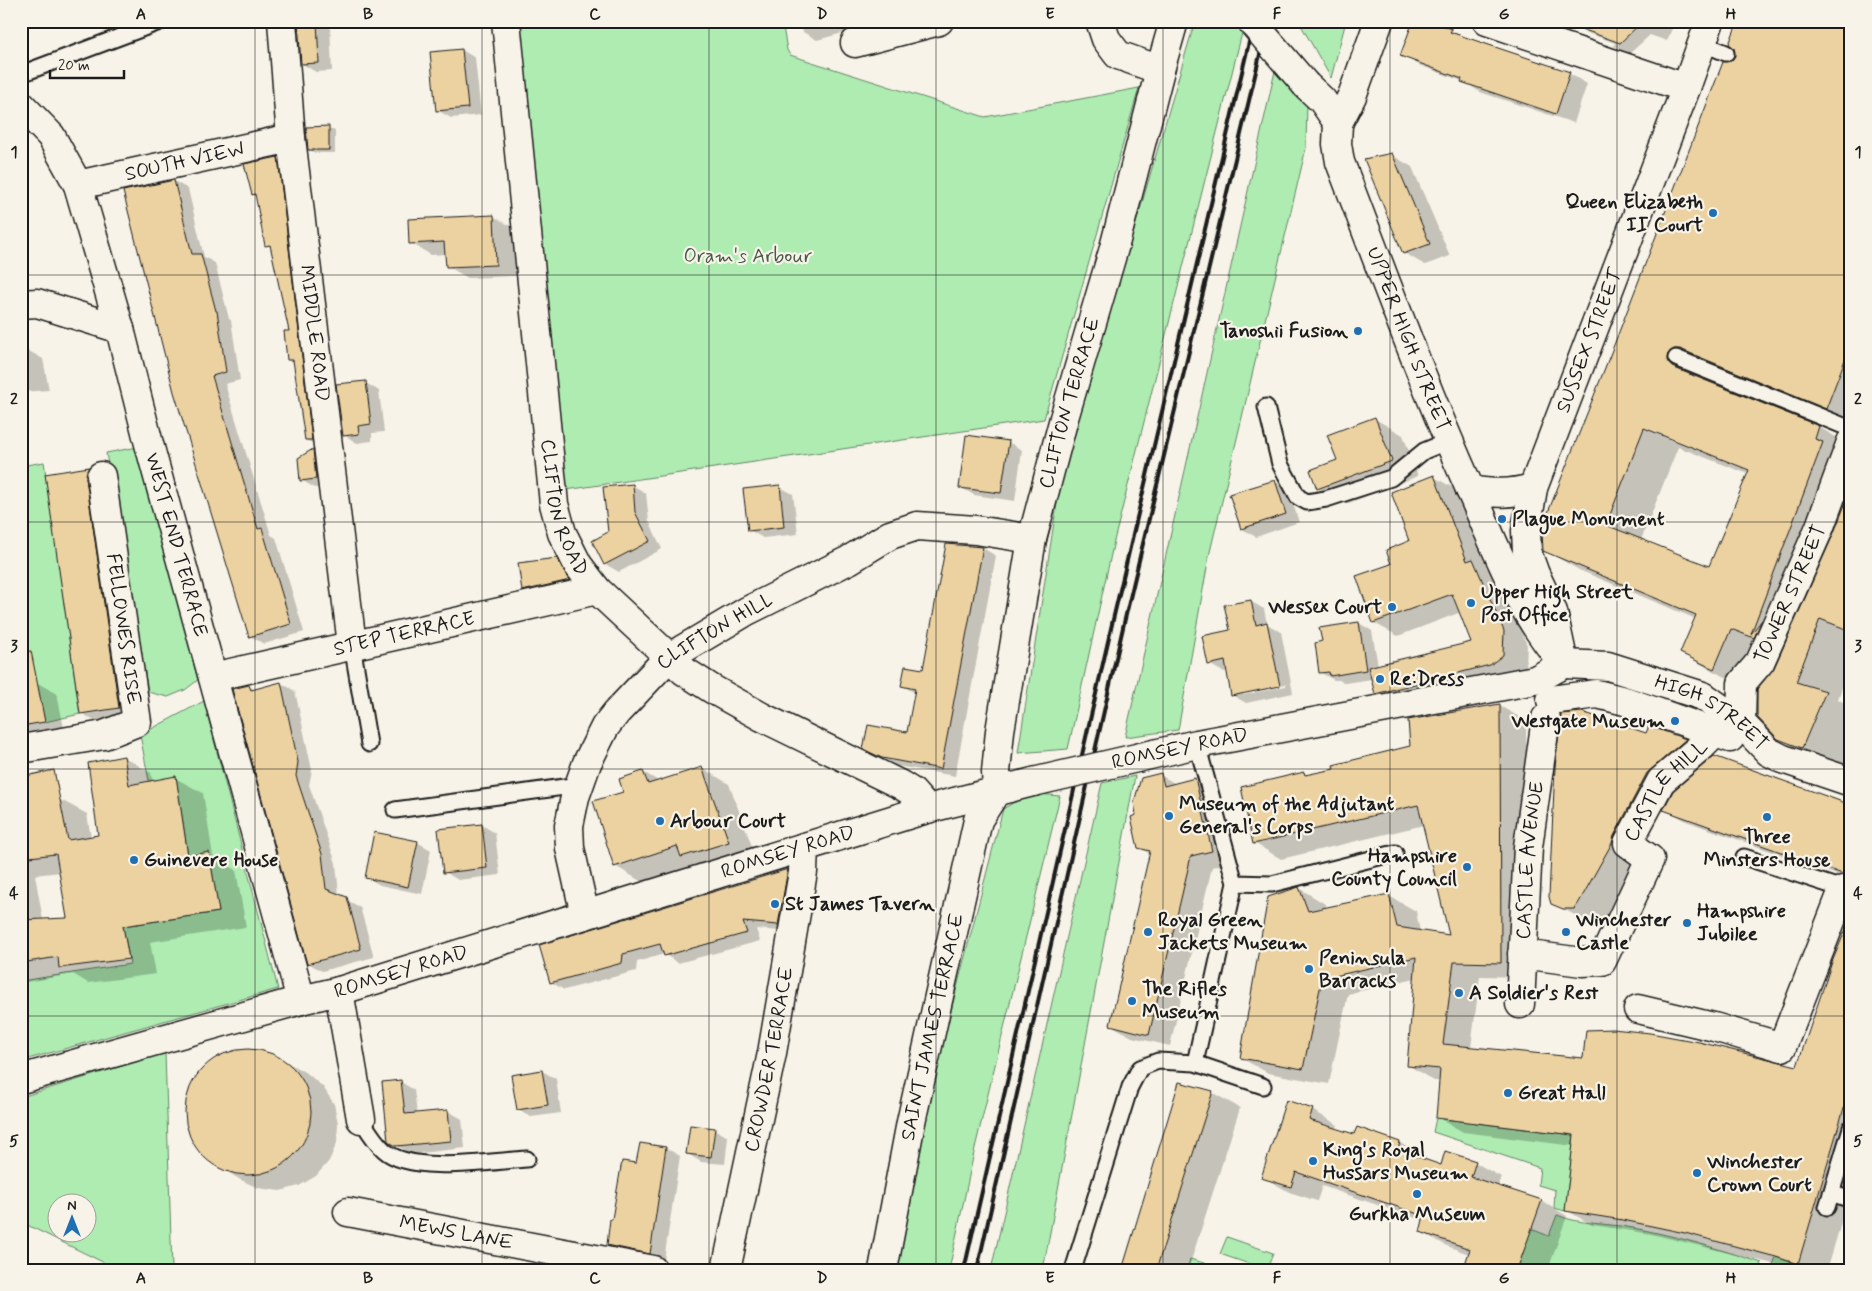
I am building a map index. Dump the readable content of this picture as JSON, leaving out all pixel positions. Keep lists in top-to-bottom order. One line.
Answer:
{"streets":{"street":["SOUTH VIEW","MIDDLE ROAD","UPPER HIGH STREET","SUSSEX STREET","CLIFTON TERRACE","CLIFTON ROAD","WEST END TERRACE","TOWER STREET","FELLOWES RISE","STEP TERRACE","CLIFTON HILL","HIGH STREET","ROMSEY ROAD","CASTLE HILL","CASTLE AVENUE","SAINT JAMES TERRACE","CROWDER TERRACE","MEWS LANE"]},"crossings":[["SOUTH VIEW","MIDDLE ROAD"],["SOUTH VIEW","WEST END TERRACE"],["MIDDLE ROAD","STEP TERRACE"],["UPPER HIGH STREET","SUSSEX STREET"],["UPPER HIGH STREET","HIGH STREET"],["UPPER HIGH STREET","ROMSEY ROAD"],["SUSSEX STREET","HIGH STREET"],["SUSSEX STREET","ROMSEY ROAD"],["CLIFTON TERRACE","CLIFTON HILL"],["CLIFTON TERRACE","ROMSEY ROAD"],["CLIFTON TERRACE","SAINT JAMES TERRACE"],["CLIFTON ROAD","STEP TERRACE"],["CLIFTON ROAD","CLIFTON HILL"],["CLIFTON ROAD","ROMSEY ROAD"],["WEST END TERRACE","STEP TERRACE"],["WEST END TERRACE","ROMSEY ROAD"],["TOWER STREET","HIGH STREET"],["CLIFTON HILL","ROMSEY ROAD"],["HIGH STREET","ROMSEY ROAD"],["ROMSEY ROAD","SAINT JAMES TERRACE"],["ROMSEY ROAD","CROWDER TERRACE"],["CASTLE HILL","CASTLE AVENUE"]],"parks":["Oram's Arbour"],"places":["Queen Elizabeth II Court","Tanoshii Fusion","Plague Monument","Upper High Street Post Office","Wessex Court","Re:Dress","Westgate Museum","Museum of the Adjutant General's Corps","Three Minsters House","Arbour Court","Guinevere House","Hampshire County Council","St James Tavern","Hampshire Jubilee","Royal Green Jackets Museum","Winchester Castle","Peninsula Barracks","A Soldier's Rest","The Rifles Museum","Great Hall","King's Royal Hussars Museum","Winchester Crown Court","Gurkha Museum"],"scale_bar":"20 m","north":"top","grid":{"columns":["A","B","C","D","E","F","G","H"],"rows":["1","2","3","4","5"]}}
